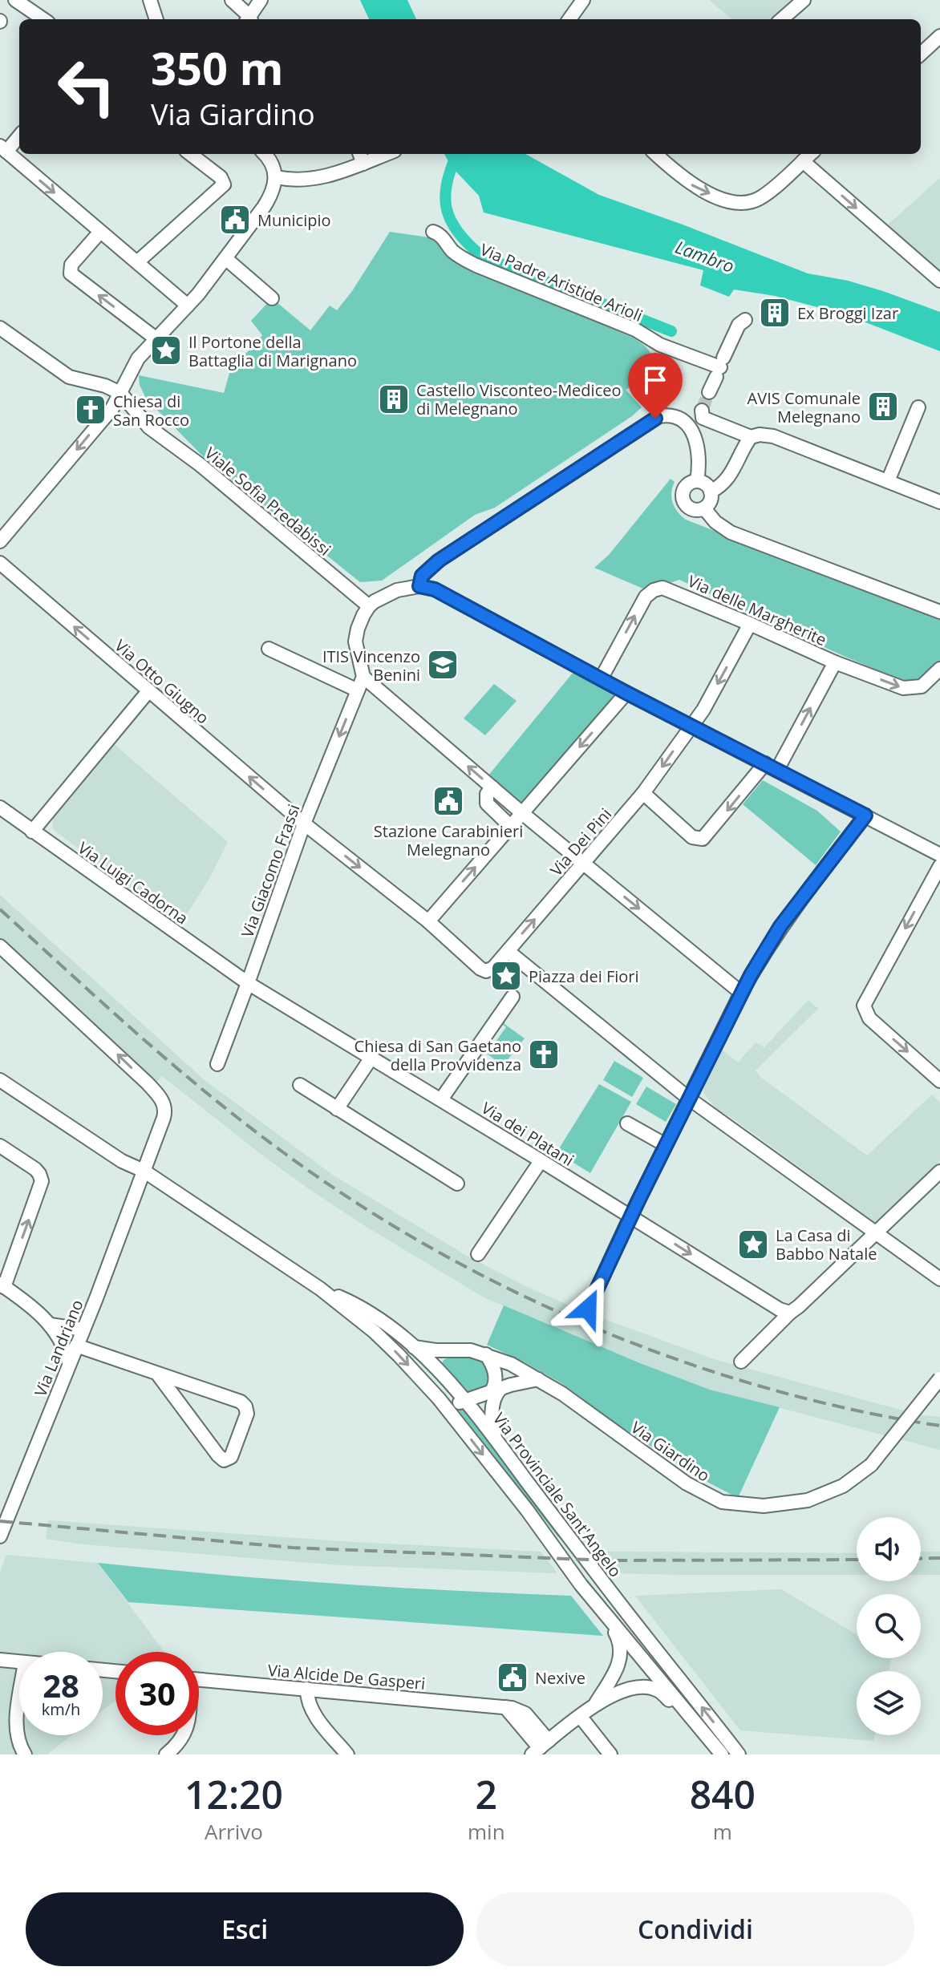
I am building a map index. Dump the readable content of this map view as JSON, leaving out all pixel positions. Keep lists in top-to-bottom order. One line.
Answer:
{"streets":{"street":["Via Padre Aristide Arioli","Viale Sofia Predabissi","Via delle Margherite","Via Otto Giugno","Via Dei Pini","Via Giacomo Frassi","Via Luigi Cadorna","Via dei Platani","Via Landriano","Via Giardino","Via Provinciale Sant'Angelo","Via Alcide De Gasperi"]},"crossings":[["Via delle Margherite","Via Dei Pini"],["Via Otto Giugno","Via Dei Pini"],["Via Otto Giugno","Via Giacomo Frassi"],["Via Giacomo Frassi","Via Luigi Cadorna"],["Via Giacomo Frassi","Via dei Platani"],["Via Luigi Cadorna","Via dei Platani"],["Via Landriano","Via Provinciale Sant'Angelo"],["Via Giardino","Via Provinciale Sant'Angelo"]],"water":["Lambro"],"places":{"public building":["Municipio","Stazione Carabinieri Melegnano","Nexive"],"building":["Ex Broggi Izar","Castello Visconteo-Mediceo di Melegnano","AVIS Comunale Melegnano"],"place":["Il Portone della Battaglia di Marignano","Piazza dei Fiori","La Casa di Babbo Natale"],"church":["Chiesa di San Rocco","Chiesa di San Gaetano della Provvidenza"],"school or university":["ITIS Vincenzo Benini"]},"page":{"turn":["350 m","Via Giardino"],"speed":"28 km/h","limit":"30","eta":["12:20","Arrivo","2","min","840","m"],"buttons":["Esci","Condividi"]}}
